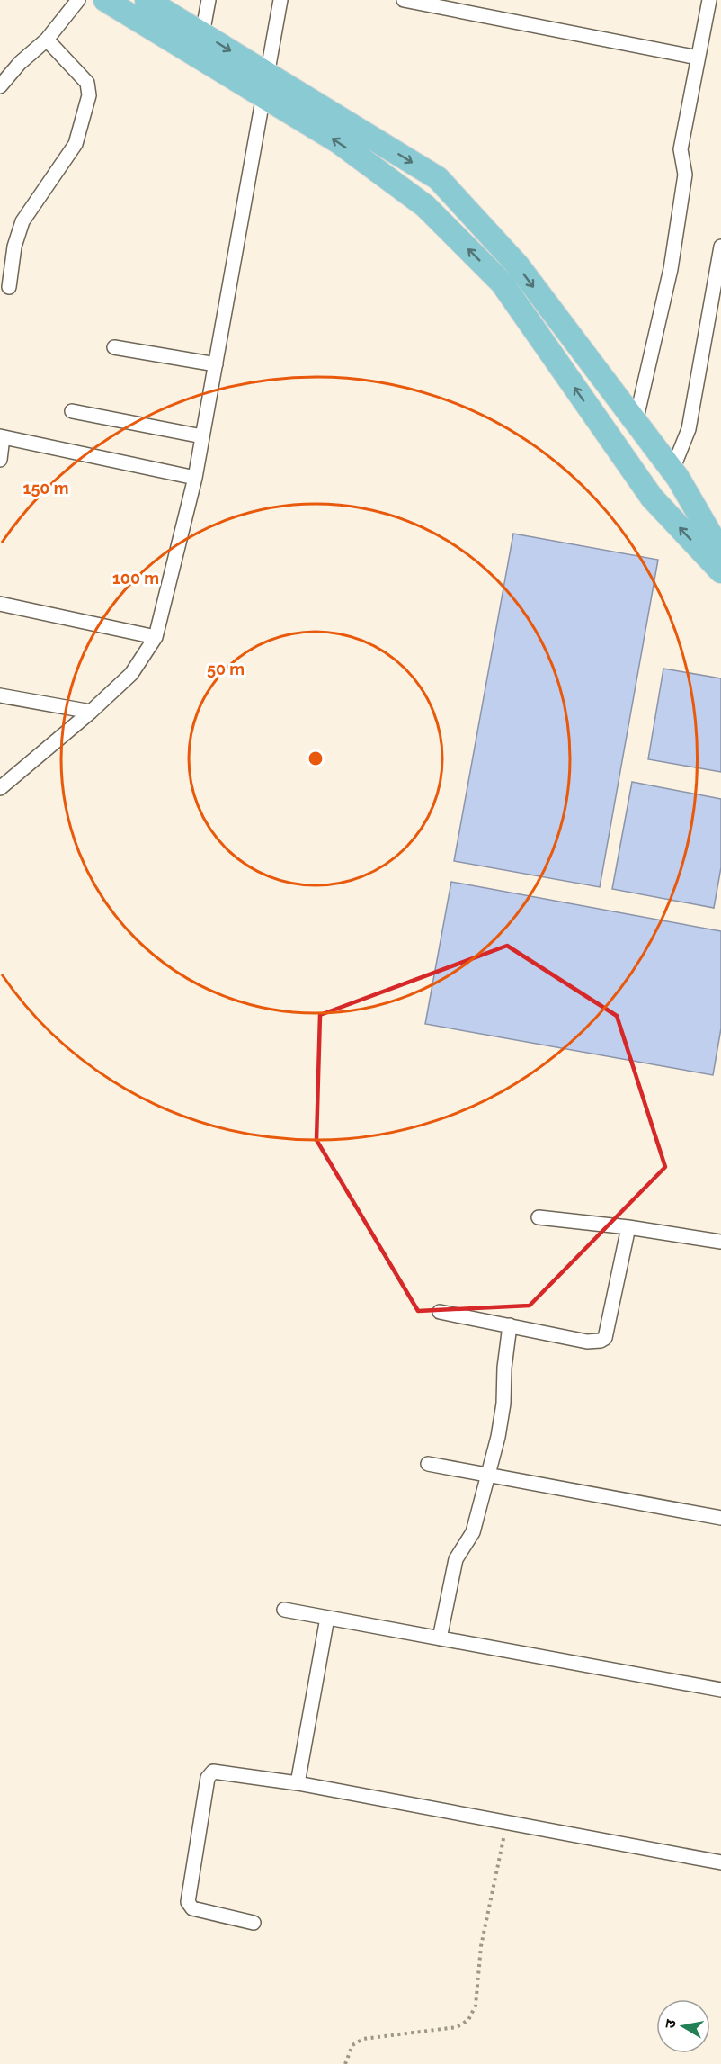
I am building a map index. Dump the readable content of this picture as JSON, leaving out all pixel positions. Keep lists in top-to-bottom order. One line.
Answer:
{"north":"left","rings":["150 m","100 m","50 m"]}
